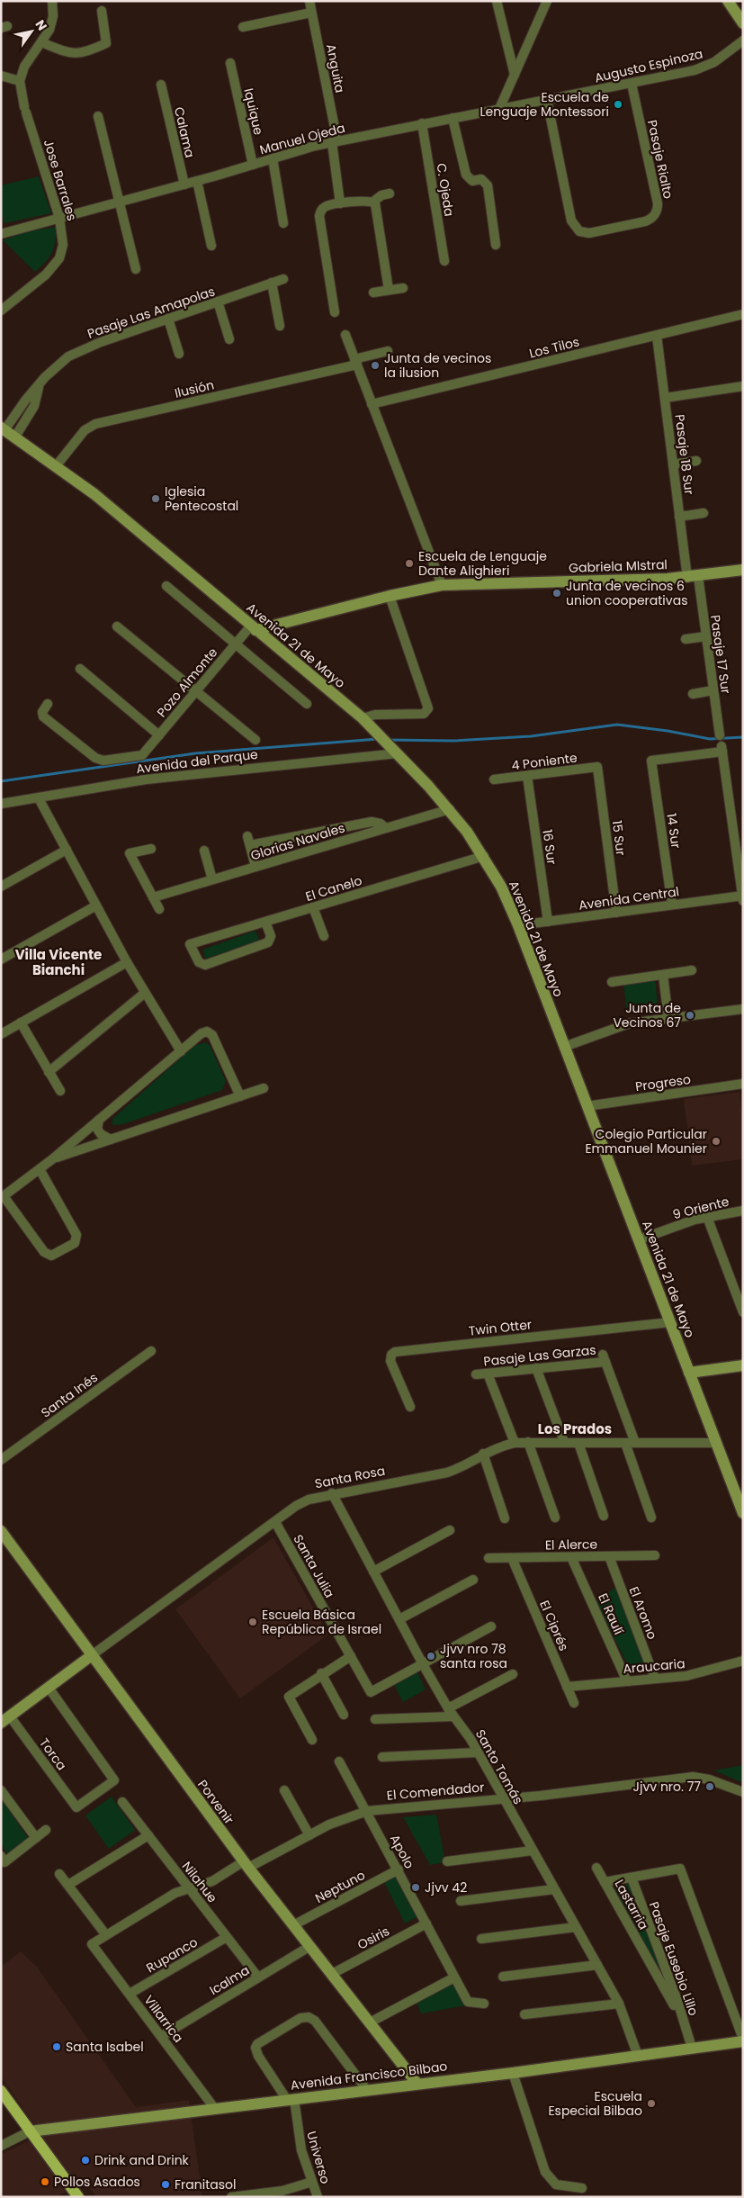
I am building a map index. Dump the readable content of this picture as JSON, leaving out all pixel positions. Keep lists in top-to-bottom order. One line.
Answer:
{"streets":{"main road":["Gabriela MIstral","Avenida 21 de Mayo","Santa Rosa","Porvenir","Avenida Francisco Bilbao"],"street":["Augusto Espinoza","Anguita","Iquique","Calama","Manuel Ojeda","Pasaje Rialto","Jose Barrales","C. Ojeda","Pasaje Las Amapolas","Los Tilos","Ilusión","Pasaje 18 Sur","Pasaje 17 Sur","Pozo Almonte","Avenida del Parque","4 Poniente","14 Sur","15 Sur","Glorias Navales","16 Sur","El Canelo","Avenida Central","Progreso","9 Oriente","Twin Otter","Pasaje Las Garzas","Santa Inés","El Alerce","Santa Julia","El Aromo","El Raulí","El Ciprés","Araucaria","Torca","Santo Tomás","El Comendador","Apolo","Nilahue","Neptuno","Lastarria","Osiris","Rupanco","Pasaje Eusebio Lillo","Icalma","Villarrica","Universo"]},"crossings":[["Augusto Espinoza","Manuel Ojeda"],["Augusto Espinoza","Pasaje Rialto"],["Anguita","Manuel Ojeda"],["Iquique","Manuel Ojeda"],["Calama","Manuel Ojeda"],["Manuel Ojeda","Jose Barrales"],["Manuel Ojeda","C. Ojeda"],["Pasaje Las Amapolas","Avenida 21 de Mayo"],["Los Tilos","Pasaje 18 Sur"],["Ilusión","Avenida 21 de Mayo"],["Pasaje 18 Sur","Gabriela MIstral"],["Pasaje 18 Sur","Pasaje 17 Sur"],["Gabriela MIstral","Avenida 21 de Mayo"],["Gabriela MIstral","Pasaje 17 Sur"],["Gabriela MIstral","Pozo Almonte"],["Avenida 21 de Mayo","Pozo Almonte"],["Avenida 21 de Mayo","Avenida del Parque"],["Avenida 21 de Mayo","Glorias Navales"],["Avenida 21 de Mayo","El Canelo"],["Avenida 21 de Mayo","Avenida Central"],["Avenida 21 de Mayo","Progreso"],["Avenida 21 de Mayo","9 Oriente"],["Avenida 21 de Mayo","Twin Otter"],["Avenida 21 de Mayo","Santa Rosa"],["4 Poniente","15 Sur"],["4 Poniente","16 Sur"],["14 Sur","Avenida Central"],["15 Sur","Avenida Central"],["16 Sur","Avenida Central"],["Pasaje Las Garzas","Santa Rosa"],["Santa Rosa","Santa Julia"],["Santa Rosa","Torca"],["Santa Rosa","Santo Tomás"],["Santa Rosa","Porvenir"],["El Alerce","El Aromo"],["El Alerce","El Raulí"],["El Alerce","El Ciprés"],["Santa Julia","Santo Tomás"],["El Aromo","Araucaria"],["El Raulí","Araucaria"],["El Ciprés","Araucaria"],["Santo Tomás","El Comendador"],["Santo Tomás","Avenida Francisco Bilbao"],["El Comendador","Porvenir"],["El Comendador","Apolo"],["El Comendador","Nilahue"],["El Comendador","Villarrica"],["Porvenir","Neptuno"],["Porvenir","Osiris"],["Porvenir","Icalma"],["Porvenir","Avenida Francisco Bilbao"],["Apolo","Neptuno"],["Apolo","Osiris"],["Nilahue","Rupanco"],["Nilahue","Icalma"],["Lastarria","Pasaje Eusebio Lillo"],["Rupanco","Villarrica"],["Pasaje Eusebio Lillo","Avenida Francisco Bilbao"],["Icalma","Villarrica"],["Villarrica","Avenida Francisco Bilbao"],["Avenida Francisco Bilbao","Universo"]],"districts":["Villa Vicente Bianchi","Los Prados"],"places":["Escuela de Lenguaje Montessori","Junta de vecinos la ilusion","Iglesia Pentecostal","Escuela de Lenguaje Dante Alighieri","Junta de vecinos 6 union cooperativas","Junta de Vecinos 67","Colegio Particular Emmanuel Mounier","Escuela Básica República de Israel","Jjvv nro 78 santa rosa","Jjvv nro. 77","Jjvv 42","Santa Isabel","Escuela Especial Bilbao","Drink and Drink","Pollos Asados","Franitasol"],"north":"top right"}
